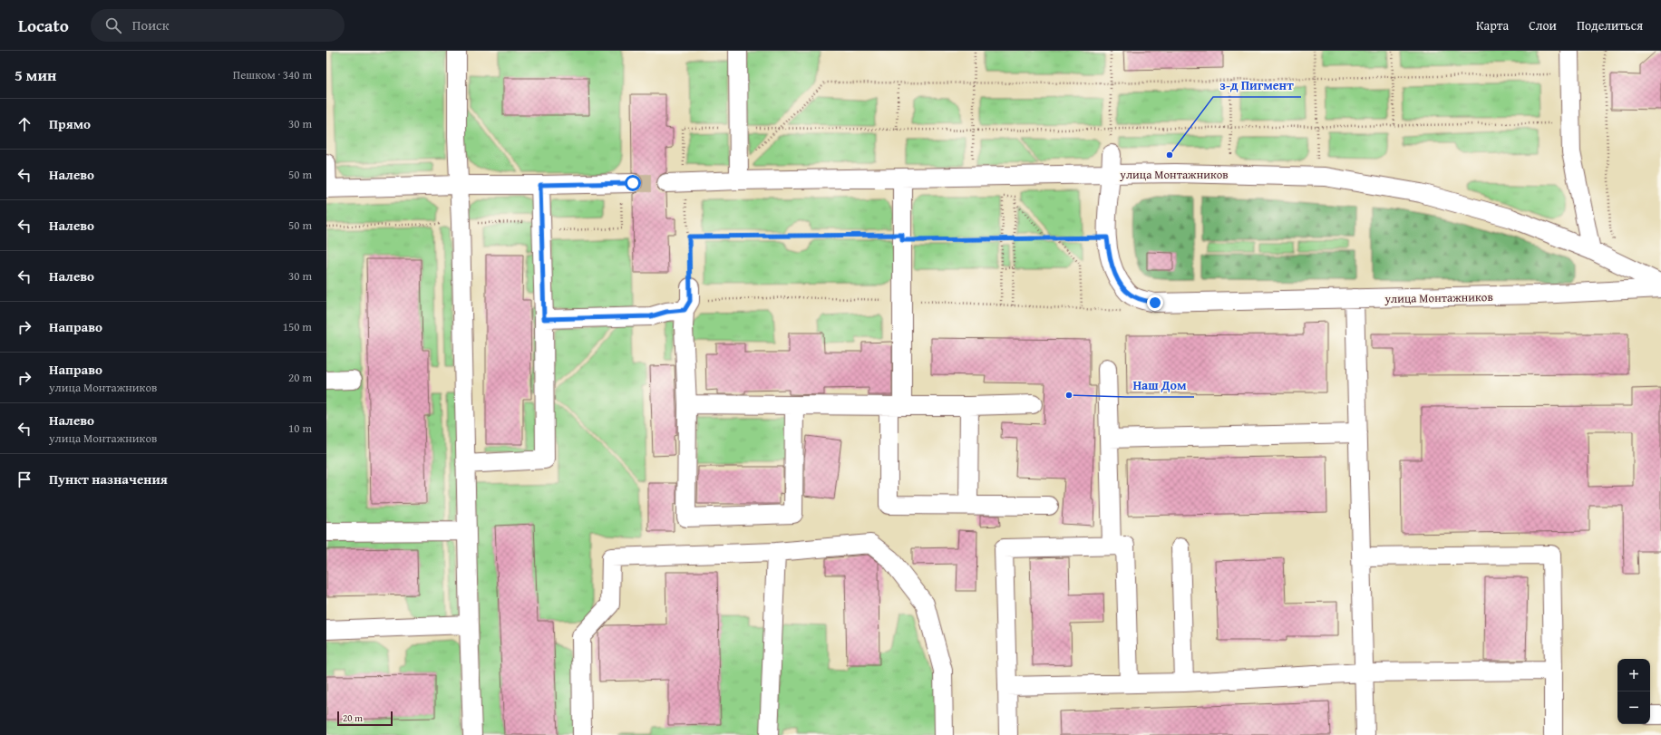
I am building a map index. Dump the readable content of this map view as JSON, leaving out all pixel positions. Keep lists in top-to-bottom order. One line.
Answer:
{"streets":{"street":["улица Монтажников"]},"places":["з-д Пигмент","Наш Дом"],"scale_bar":"20 m","page":{"header":"Locato","search":"Поиск","nav":["Карта","Слои","Поделиться"],"heading":["5 мин","Пешком · 340 m"],"list":[["Прямо","30 m"],["Налево","50 m"],["Налево","50 m"],["Налево","30 m"],["Направо","150 m"],["Направо","улица Монтажников","20 m"],["Налево","улица Монтажников","10 m"],"Пункт назначения"],"map_buttons":["+","−"],"scale":"20 m"}}
